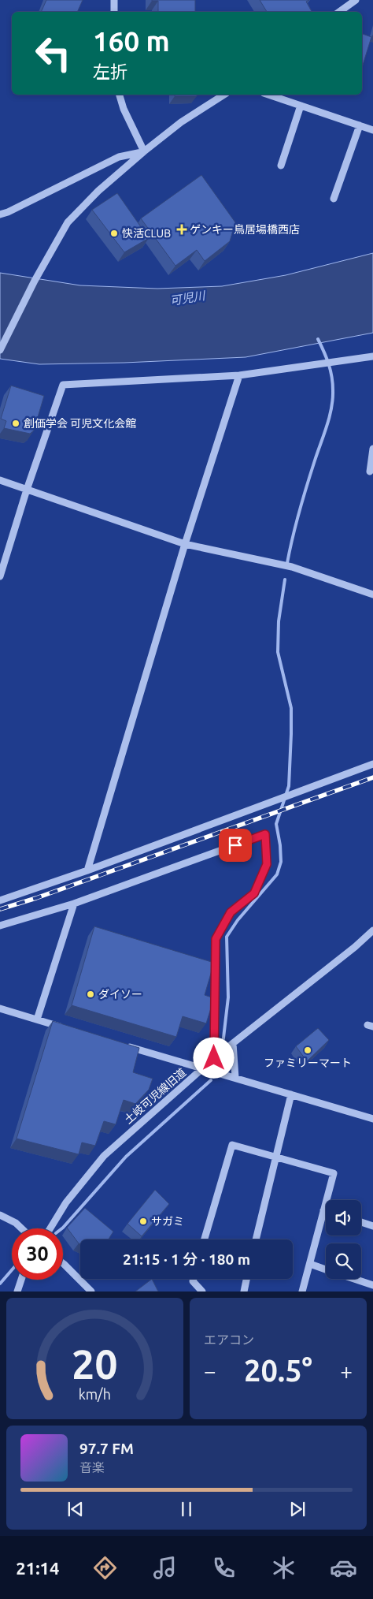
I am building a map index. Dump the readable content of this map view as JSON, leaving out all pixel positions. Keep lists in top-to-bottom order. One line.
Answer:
{"streets":{"street":["土岐可児線旧道"]},"water":["可児川"],"places":{"health":["ゲンキー鳥居場橋西店"],"other":["快活CLUB","創価学会 可児文化会館","ダイソー","ファミリーマート","サガミ"]},"page":{"turn":["160 m","左折"],"limit":"30","trip":"21:15 · 1 分 · 180 m","tile":"エアコン","heat":["−","20.5°","+"],"song":["97.7 FM","音楽"],"tabs":"21:14","gauge":["20","km/h"]}}
